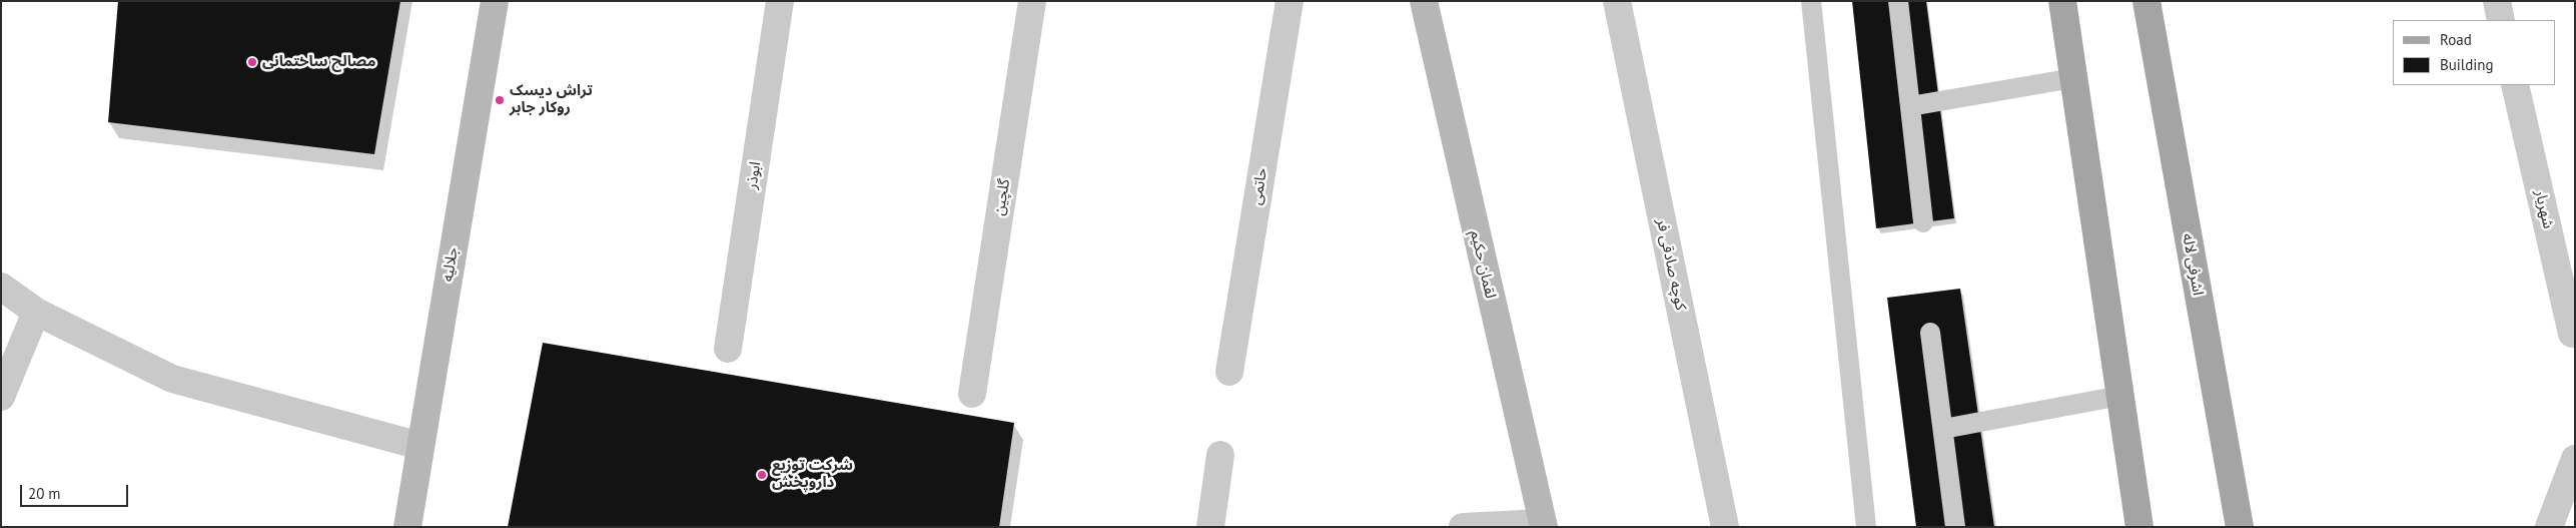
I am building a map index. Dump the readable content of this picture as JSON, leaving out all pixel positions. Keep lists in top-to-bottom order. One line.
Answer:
{"streets":{"main road":["جلالیه","لقمان حکیم","اشرفی لاله"],"street":["ابوذر","حاتمی","گلچین","شهریار","کوچه صادقی فر"]},"places":["مصالح ساختمانی","تراش دیسک روکار جابر","شرکت توزیع داروپخش"],"legend":["Road","Building"],"scale_bar":"20 m"}
